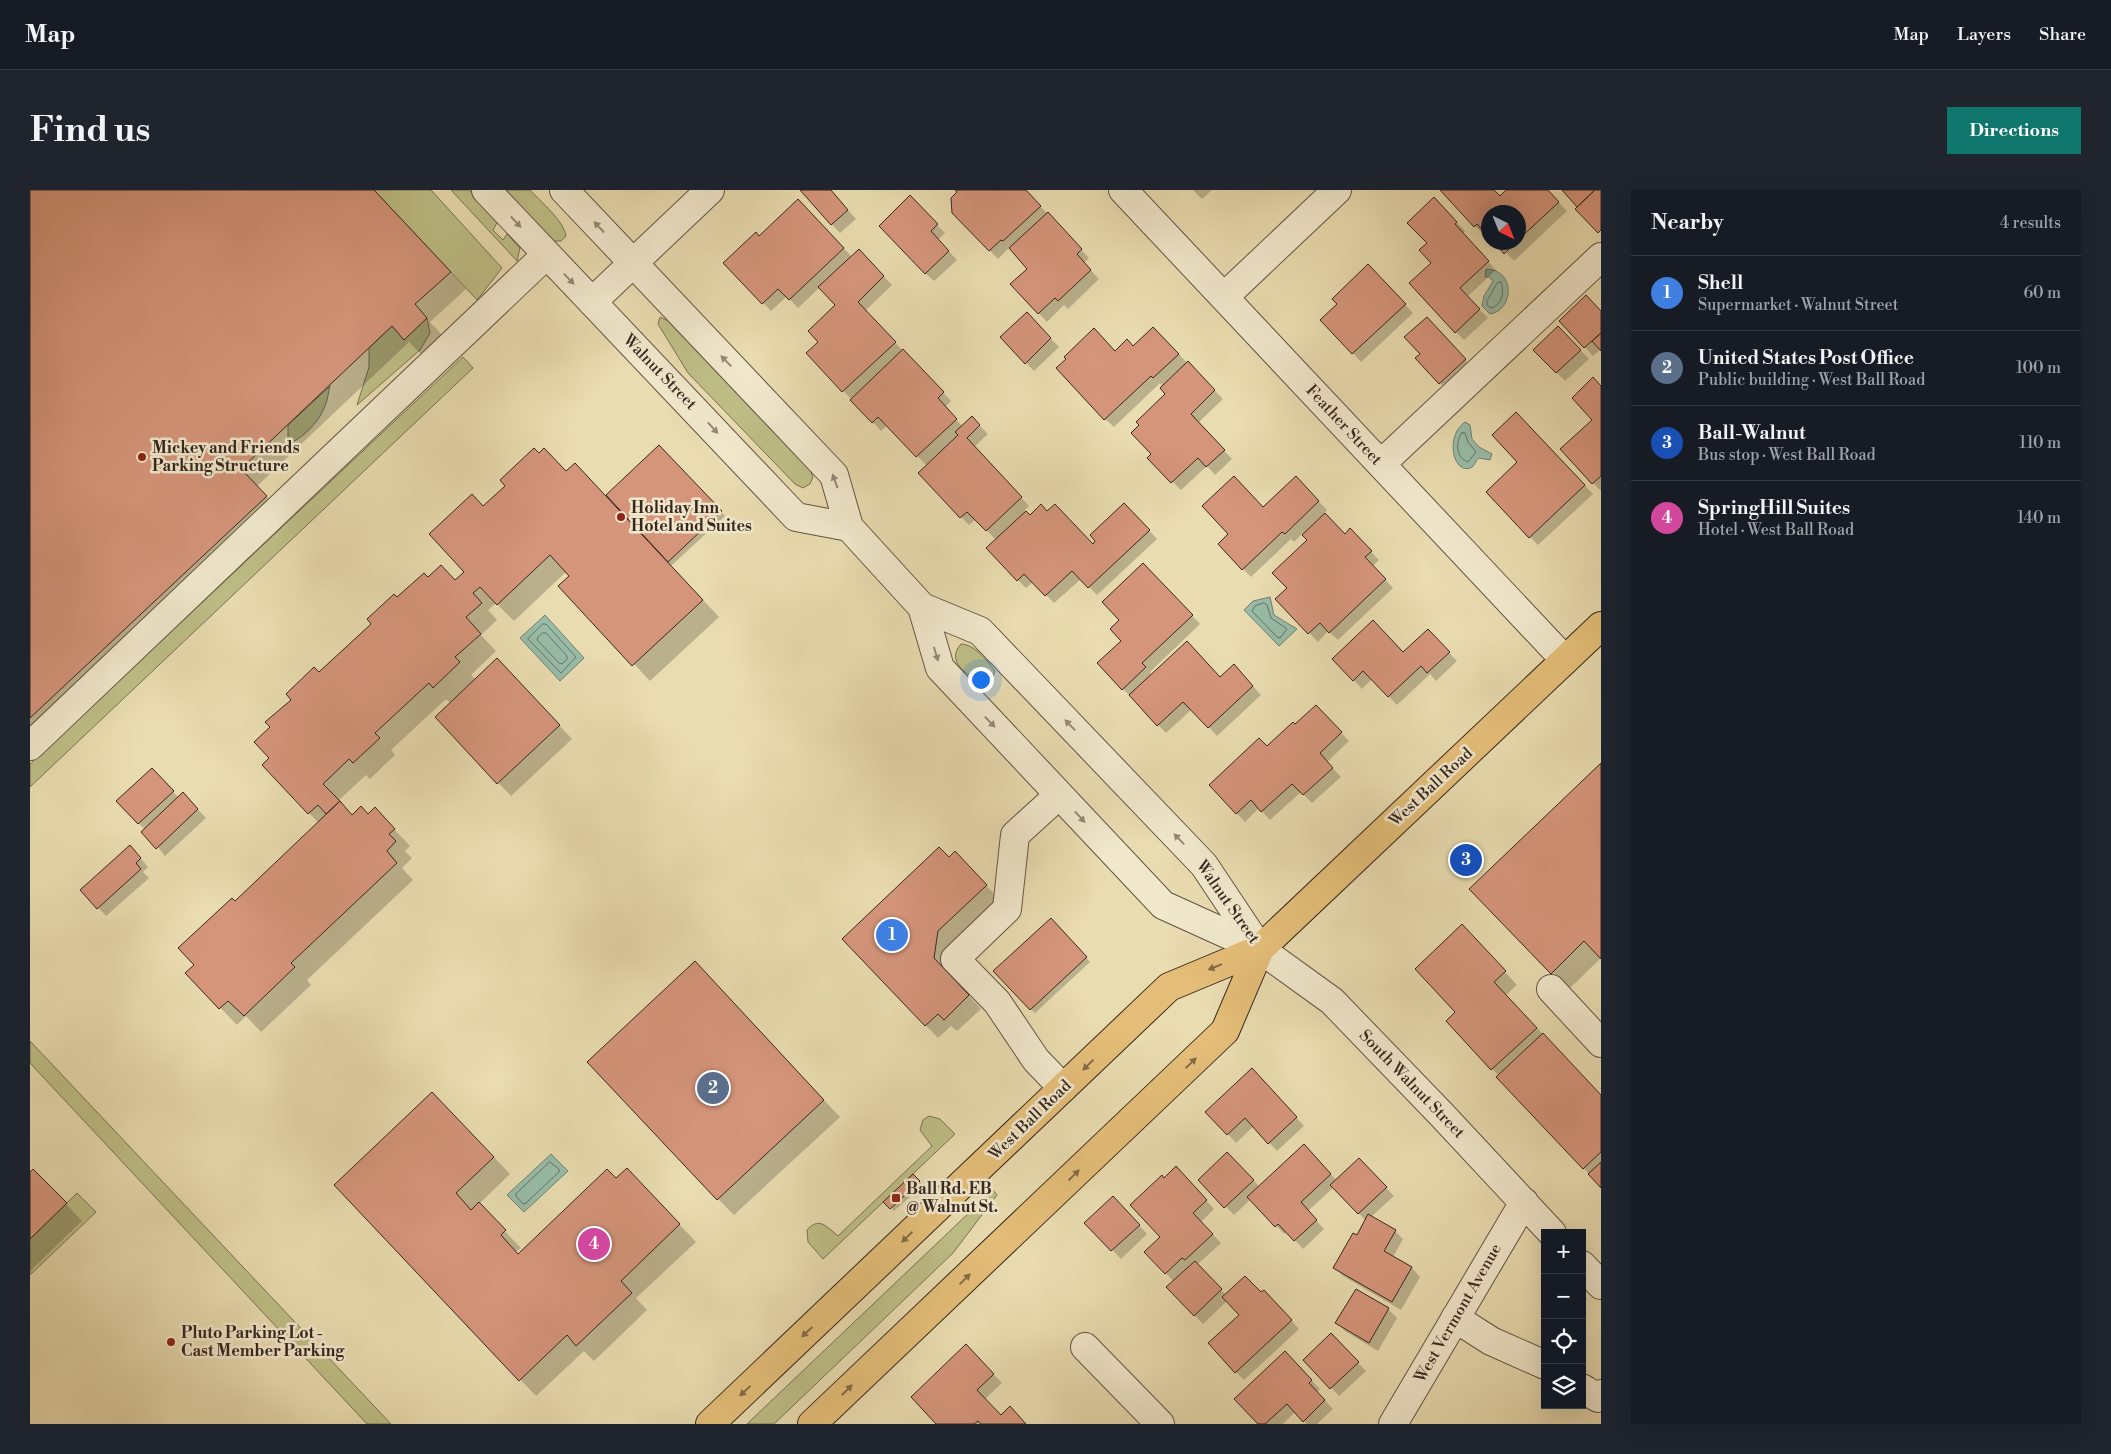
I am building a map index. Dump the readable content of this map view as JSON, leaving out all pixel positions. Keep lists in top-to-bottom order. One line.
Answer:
{"streets":{"main road":["West Ball Road"],"street":["Walnut Street","Feather Street","South Walnut Street","West Vermont Avenue"]},"crossings":[["Walnut Street","West Ball Road"],["Walnut Street","South Walnut Street"],["Feather Street","West Ball Road"],["West Ball Road","South Walnut Street"],["South Walnut Street","West Vermont Avenue"]],"places":{"other":["Mickey and Friends Parking Structure","Holiday Inn Hotel and Suites","Pluto Parking Lot - Cast Member Parking"],"transit":["Ball Rd. EB @ Walnut St."]},"north":"bottom right","page":{"header":"Map","nav":["Map","Layers","Share"],"buttons":"Directions","title":"Find us","heading":["Nearby","4 results"],"list":[{"mark":"1","name":"Shell","note":"Supermarket · Walnut Street","value":"60 m"},{"mark":"2","name":"United States Post Office","note":"Public building · West Ball Road","value":"100 m"},{"mark":"3","name":"Ball-Walnut","note":"Bus stop · West Ball Road","value":"110 m"},{"mark":"4","name":"SpringHill Suites","note":"Hotel · West Ball Road","value":"140 m"}],"pins":["3","1","2","4"],"map_buttons":["+","−"]}}
